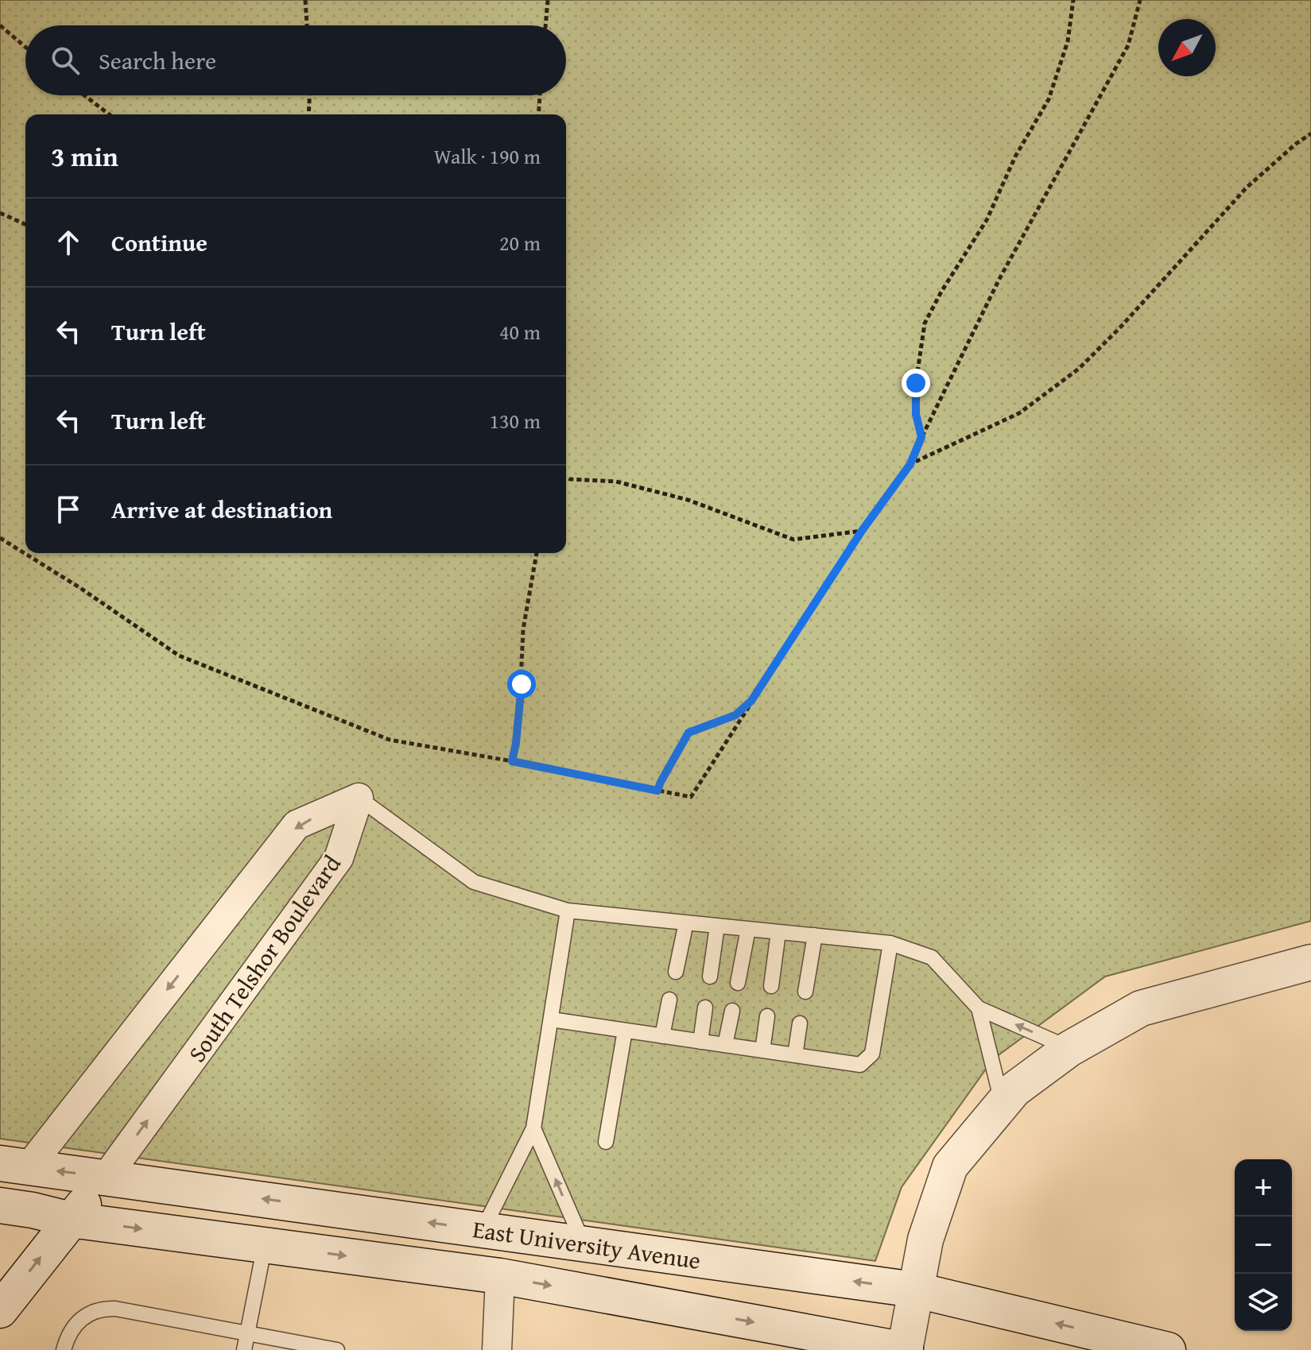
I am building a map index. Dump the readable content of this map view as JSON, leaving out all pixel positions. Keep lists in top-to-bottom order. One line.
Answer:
{"streets":{"main road":["South Telshor Boulevard","East University Avenue"]},"crossings":[["South Telshor Boulevard","East University Avenue"]],"north":"bottom left","page":{"search":"Search here","heading":["3 min","Walk · 190 m"],"list":[["Continue","20 m"],["Turn left","40 m"],["Turn left","130 m"],"Arrive at destination"],"map_buttons":["+","−"]}}
